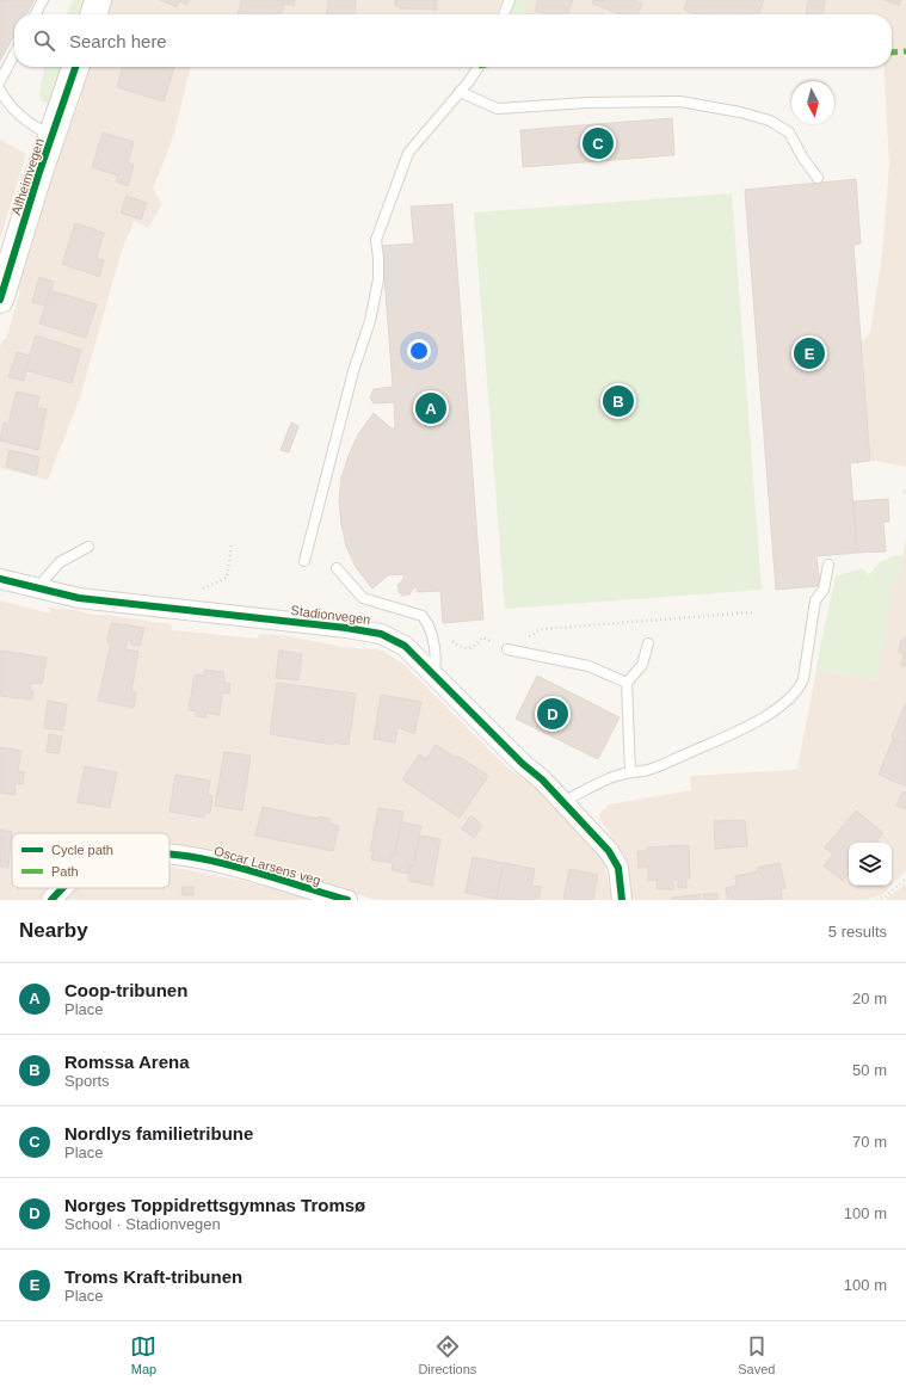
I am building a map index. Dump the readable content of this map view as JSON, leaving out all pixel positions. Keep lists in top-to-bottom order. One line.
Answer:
{"streets":{"street":["Alfheimvegen","Stadionvegen","Oscar Larsens veg"]},"legend":["Cycle path","Path"],"north":"bottom","page":{"search":"Search here","pins":["C","E","B","A","D"],"heading":["Nearby","5 results"],"list":[{"mark":"A","name":"Coop-tribunen","note":"Place","value":"20 m"},{"mark":"B","name":"Romssa Arena","note":"Sports","value":"50 m"},{"mark":"C","name":"Nordlys familietribune","note":"Place","value":"70 m"},{"mark":"D","name":"Norges Toppidrettsgymnas Tromsø","note":"School · Stadionvegen","value":"100 m"},{"mark":"E","name":"Troms Kraft-tribunen","note":"Place","value":"100 m"}],"nav":["Map","Directions","Saved"]}}
